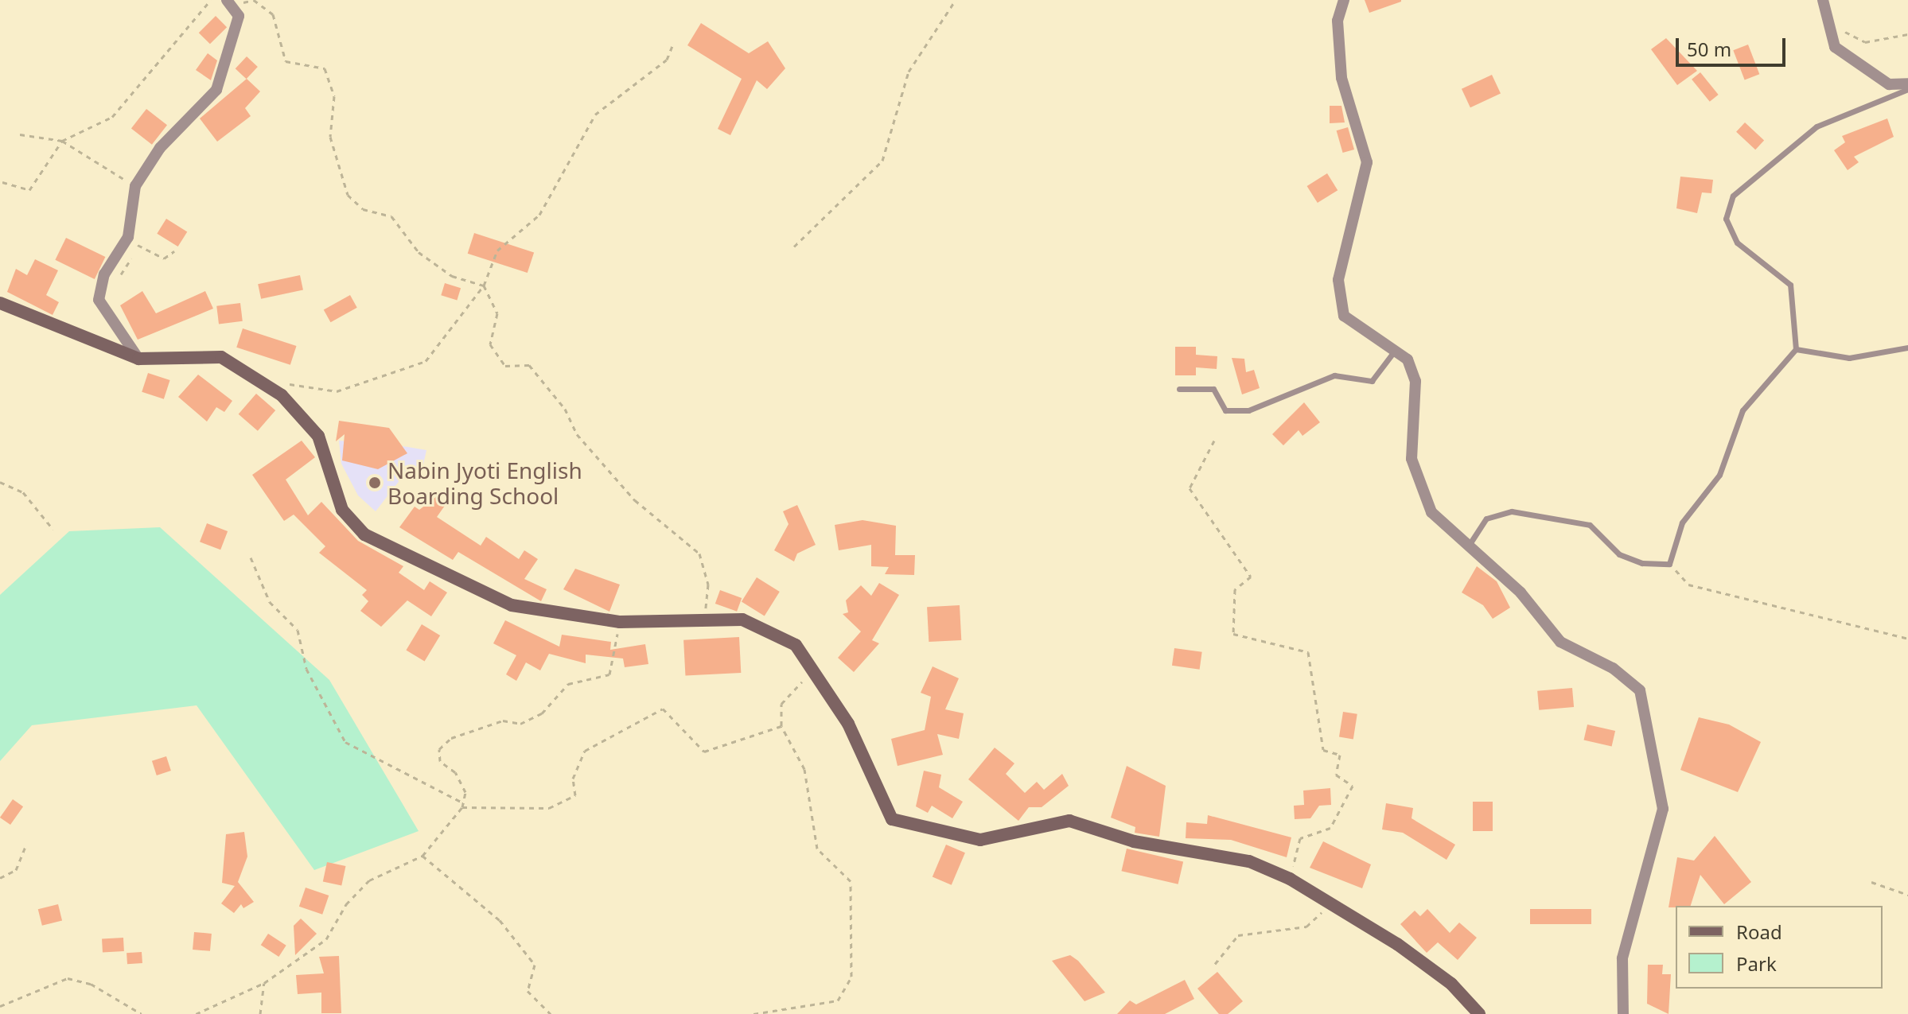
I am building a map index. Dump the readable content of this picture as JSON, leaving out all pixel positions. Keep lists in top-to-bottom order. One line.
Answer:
{"places":["Nabin Jyoti English Boarding School"],"legend":["Road","Park"],"scale_bar":"50 m"}
